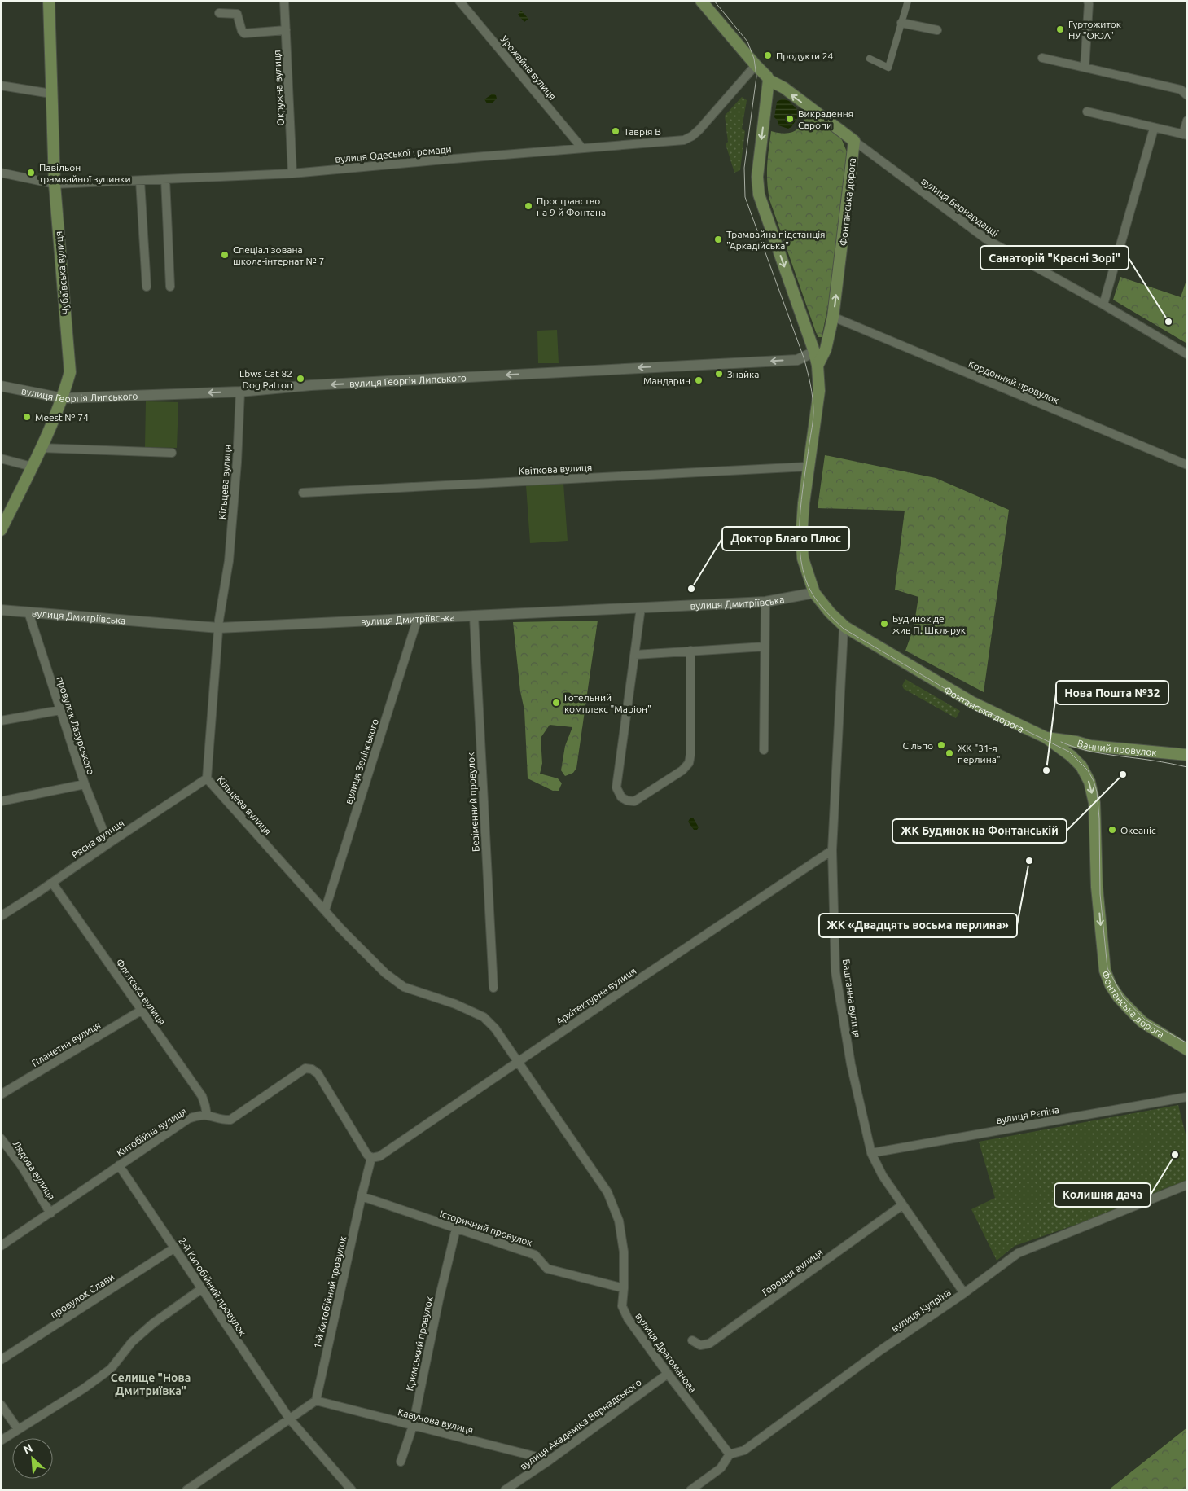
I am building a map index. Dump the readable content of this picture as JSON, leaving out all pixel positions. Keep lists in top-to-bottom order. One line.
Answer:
{"streets":{"main road":["Фонтанська дорога","Чубаївська вулиця","Ванний провулок"],"street":["Урожайна вулиця","Окружна вулиця","вулиця Одеської громади","вулиця Бернардацці","вулиця Георгія Липського","Кордонний провулок","Квіткова вулиця","Кільцева вулиця","вулиця Дмитріївська","провулок Лазурського","вулиця Зелінського","Безіменний провулок","Рясна вулиця","Флотська вулиця","Архітектурна вулиця","Баштанна вулиця","Планетна вулиця","вулиця Рєпіна","Китобійна вулиця","Лядова вулиця","Історичний провулок","Городня вулиця","2-й Китобійний провулок","1-й Китобійний провулок","провулок Слави","вулиця Купріна","Кримський провулок","вулиця Драгоманова","Кавунова вулиця","вулиця Академіка Вернадського"]},"crossings":[["Урожайна вулиця","вулиця Одеської громади"],["Окружна вулиця","вулиця Одеської громади"],["вулиця Одеської громади","Чубаївська вулиця"],["Фонтанська дорога","вулиця Бернардацці"],["Фонтанська дорога","вулиця Георгія Липського"],["Фонтанська дорога","Кордонний провулок"],["Фонтанська дорога","Квіткова вулиця"],["Фонтанська дорога","вулиця Дмитріївська"],["Фонтанська дорога","Ванний провулок"],["Фонтанська дорога","Баштанна вулиця"],["Чубаївська вулиця","вулиця Георгія Липського"],["вулиця Георгія Липського","Кільцева вулиця"],["Кільцева вулиця","вулиця Дмитріївська"],["Кільцева вулиця","вулиця Зелінського"],["Кільцева вулиця","Рясна вулиця"],["Кільцева вулиця","Архітектурна вулиця"],["Кільцева вулиця","вулиця Драгоманова"],["вулиця Дмитріївська","провулок Лазурського"],["вулиця Дмитріївська","вулиця Зелінського"],["вулиця Дмитріївська","Безіменний провулок"],["провулок Лазурського","Рясна вулиця"],["Рясна вулиця","Флотська вулиця"],["Флотська вулиця","Планетна вулиця"],["Флотська вулиця","Китобійна вулиця"],["Архітектурна вулиця","Баштанна вулиця"],["Архітектурна вулиця","Китобійна вулиця"],["Архітектурна вулиця","1-й Китобійний провулок"],["Архітектурна вулиця","вулиця Драгоманова"],["Баштанна вулиця","вулиця Рєпіна"],["Баштанна вулиця","Городня вулиця"],["Баштанна вулиця","вулиця Купріна"],["Китобійна вулиця","Лядова вулиця"],["Китобійна вулиця","2-й Китобійний провулок"],["Китобійна вулиця","1-й Китобійний провулок"],["Історичний провулок","1-й Китобійний провулок"],["Історичний провулок","Кримський провулок"],["Історичний провулок","вулиця Драгоманова"],["2-й Китобійний провулок","провулок Слави"],["1-й Китобійний провулок","Кавунова вулиця"],["вулиця Купріна","вулиця Драгоманова"],["Кримський провулок","Кавунова вулиця"],["вулиця Драгоманова","вулиця Академіка Вернадського"],["Кавунова вулиця","вулиця Академіка Вернадського"]],"one_way":["вулиця Георгія Липського"],"districts":["Селище \"Нова Дмитриївка\""],"places":["Гуртожиток НУ \"ОЮА\"","Продукти 24","Викрадення Європи","Таврія В","Павільон трамвайної зупинки","Пространство на 9-й Фонтана","Трамвайна підстанція \"Аркадійська\"","Спеціалізована школа-інтернат № 7","Санаторій \"Красні Зорі\"","Знайка","Lbws Cat 82 Dog Patron","Мандарин","Meest № 74","Доктор Благо Плюс","Будинок де жив П. Шклярук","Готельний комплекс \"Маріон\"","Сільпо","ЖК \"31-я перлина\"","Нова Пошта №32","ЖК Будинок на Фонтанській","Океаніс","ЖК «Двадцять восьма перлина»","Колишня дача"],"north":"top left"}
